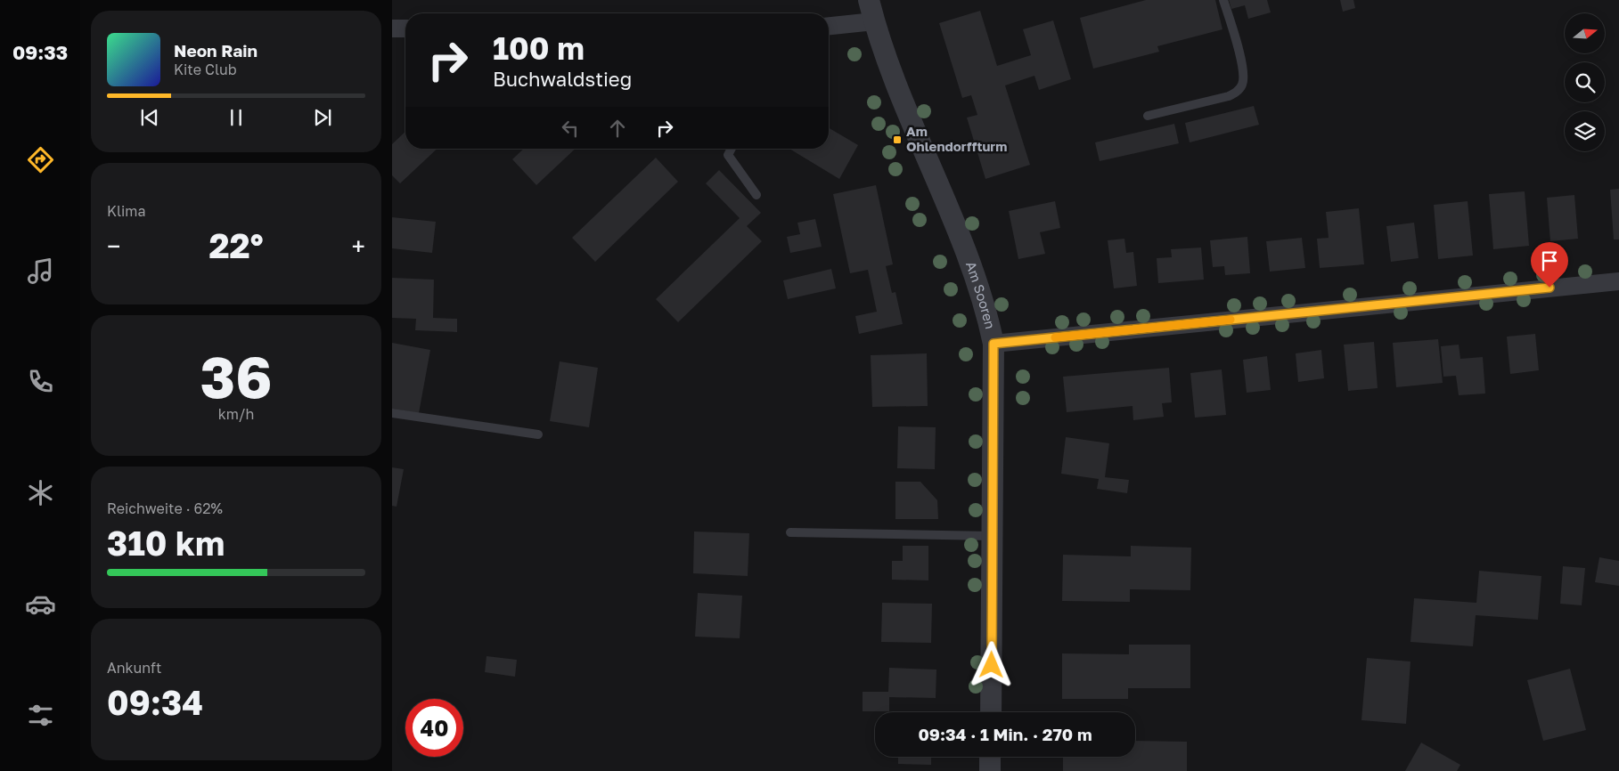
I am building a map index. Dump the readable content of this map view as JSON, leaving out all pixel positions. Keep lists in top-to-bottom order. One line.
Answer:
{"streets":{"street":["Am Sooren"]},"places":{"transit":["Am Ohlendorffturm"]},"north":"right","page":{"tabs":"09:33","turn":["100 m","Buchwaldstieg"],"song":["Neon Rain","Kite Club"],"tile":["Klima",["36","km/h"],["Reichweite · 62%","310 km"],["Ankunft","09:34"]],"heat":["−","22°","+"],"limit":"40","trip":"09:34 · 1 Min. · 270 m"}}
